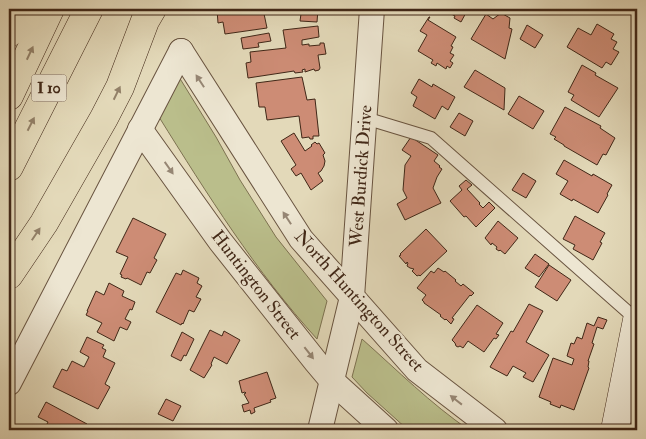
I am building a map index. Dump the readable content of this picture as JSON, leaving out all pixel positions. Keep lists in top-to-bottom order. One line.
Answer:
{"streets":{"highway":["I 10"],"street":["West Burdick Drive","Huntington Street","North Huntington Street"]},"crossings":[["West Burdick Drive","Huntington Street"],["West Burdick Drive","North Huntington Street"],["Huntington Street","North Huntington Street"]],"one_way":["Huntington Street"]}
